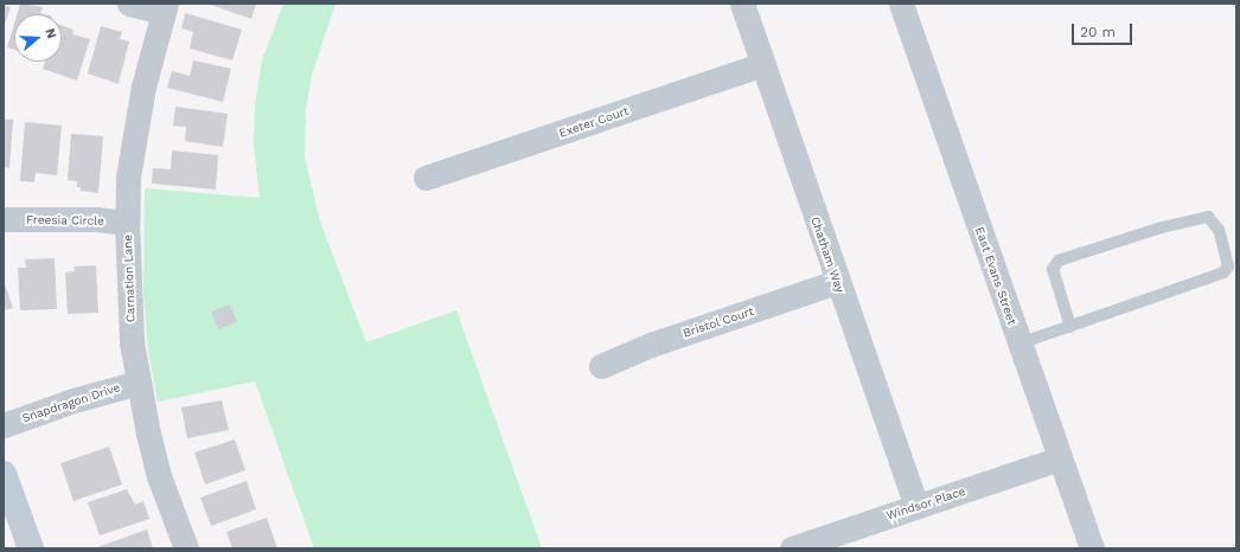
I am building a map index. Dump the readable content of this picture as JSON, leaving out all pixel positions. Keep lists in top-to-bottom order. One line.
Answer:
{"streets":{"street":["Exeter Court","Freesia Circle","Chatham Way","East Evans Street","Carnation Lane","Bristol Court","Snapdragon Drive","Windsor Place"]},"crossings":[["Exeter Court","Chatham Way"],["Freesia Circle","Carnation Lane"],["Chatham Way","Bristol Court"],["Chatham Way","Windsor Place"],["East Evans Street","Windsor Place"],["Carnation Lane","Snapdragon Drive"]],"scale_bar":"20 m","north":"right"}
